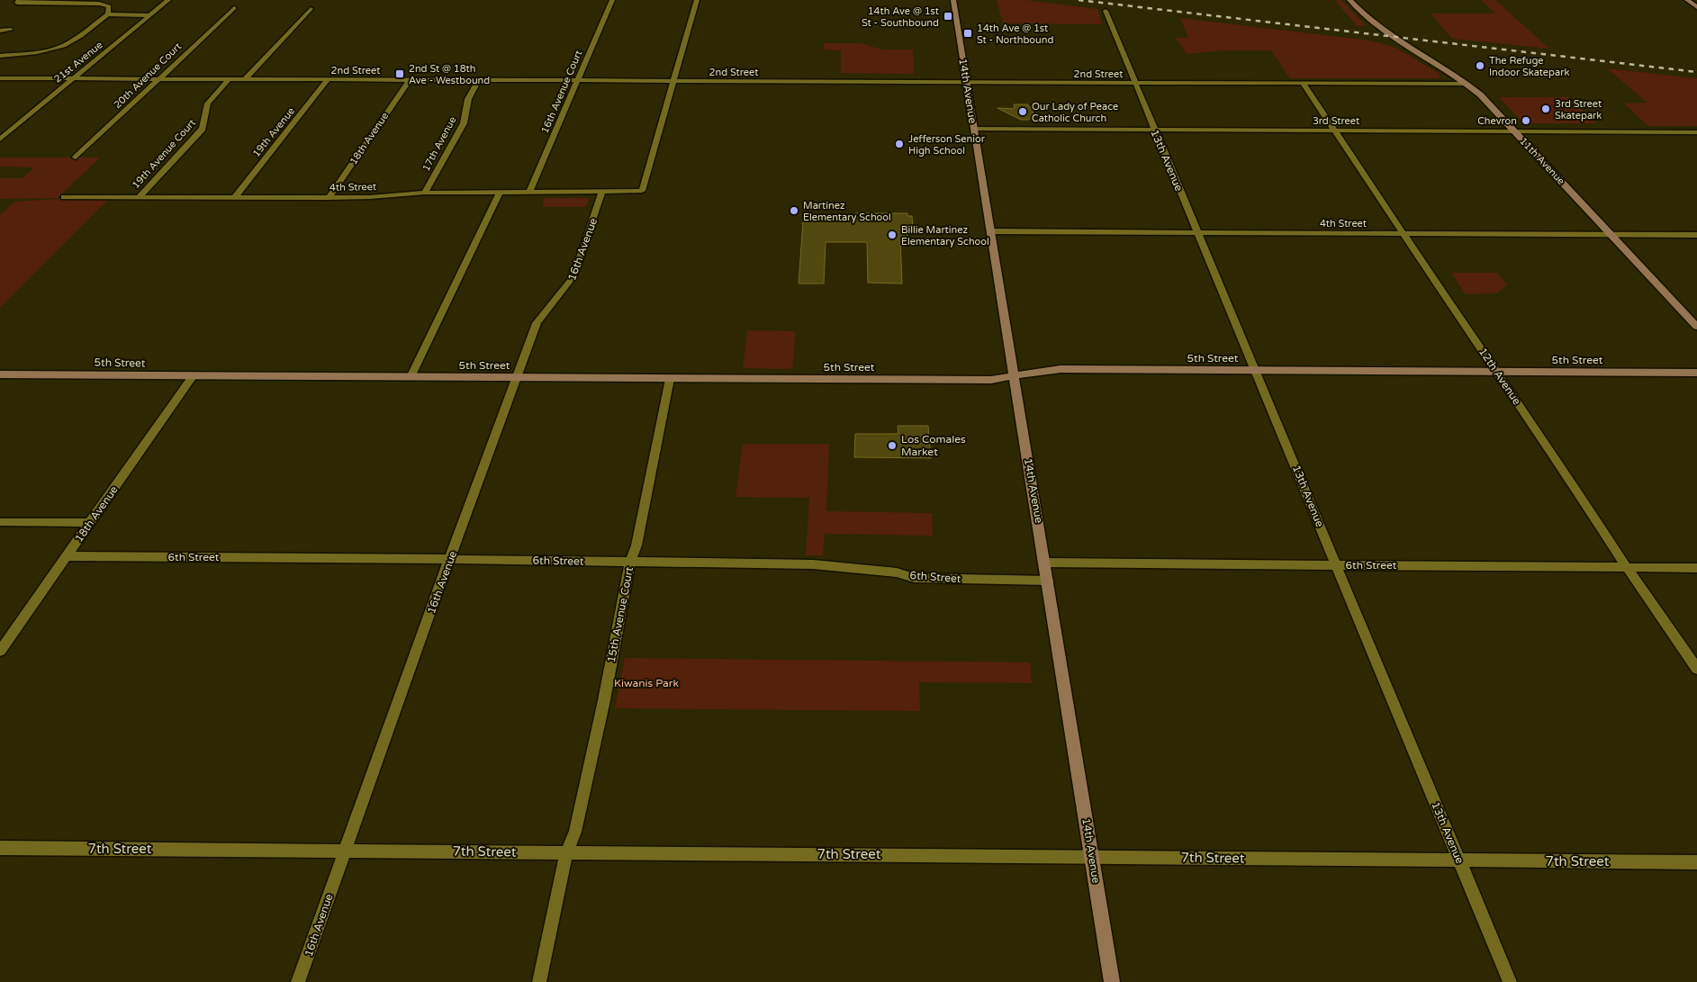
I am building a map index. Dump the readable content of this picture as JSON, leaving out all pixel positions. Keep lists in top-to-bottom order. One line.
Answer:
{"streets":{"main road":["14th Avenue","11th Avenue","5th Street"],"street":["21st Avenue","2nd Street","20th Avenue Court","16th Avenue Court","3rd Street","19th Avenue","18th Avenue","17th Avenue","19th Avenue Court","13th Avenue","4th Street","16th Avenue","12th Avenue","6th Street","15th Avenue Court","7th Street"]},"crossings":[["21st Avenue","2nd Street"],["2nd Street","20th Avenue Court"],["2nd Street","14th Avenue"],["2nd Street","16th Avenue Court"],["2nd Street","19th Avenue"],["2nd Street","18th Avenue"],["2nd Street","17th Avenue"],["2nd Street","19th Avenue Court"],["2nd Street","13th Avenue"],["2nd Street","11th Avenue"],["2nd Street","4th Street"],["2nd Street","12th Avenue"],["14th Avenue","3rd Street"],["14th Avenue","4th Street"],["14th Avenue","5th Street"],["14th Avenue","6th Street"],["14th Avenue","7th Street"],["16th Avenue Court","4th Street"],["3rd Street","13th Avenue"],["3rd Street","11th Avenue"],["3rd Street","12th Avenue"],["19th Avenue","4th Street"],["18th Avenue","4th Street"],["18th Avenue","5th Street"],["18th Avenue","6th Street"],["17th Avenue","4th Street"],["19th Avenue Court","4th Street"],["13th Avenue","4th Street"],["13th Avenue","5th Street"],["13th Avenue","6th Street"],["13th Avenue","7th Street"],["11th Avenue","4th Street"],["4th Street","16th Avenue"],["4th Street","12th Avenue"],["16th Avenue","5th Street"],["16th Avenue","6th Street"],["16th Avenue","7th Street"],["5th Street","12th Avenue"],["5th Street","15th Avenue Court"],["12th Avenue","6th Street"],["6th Street","15th Avenue Court"],["15th Avenue Court","7th Street"]],"parks":["Kiwanis Park"],"places":{"transit":["14th Ave @ 1st St - Southbound","14th Ave @ 1st St - Northbound","2nd St @ 18th Ave - Westbound"],"other":["The Refuge Indoor Skatepark","3rd Street Skatepark","Our Lady of Peace Catholic Church","Chevron","Jefferson Senior High School","Martinez Elementary School","Billie Martinez Elementary School","Los Comales Market"]}}
